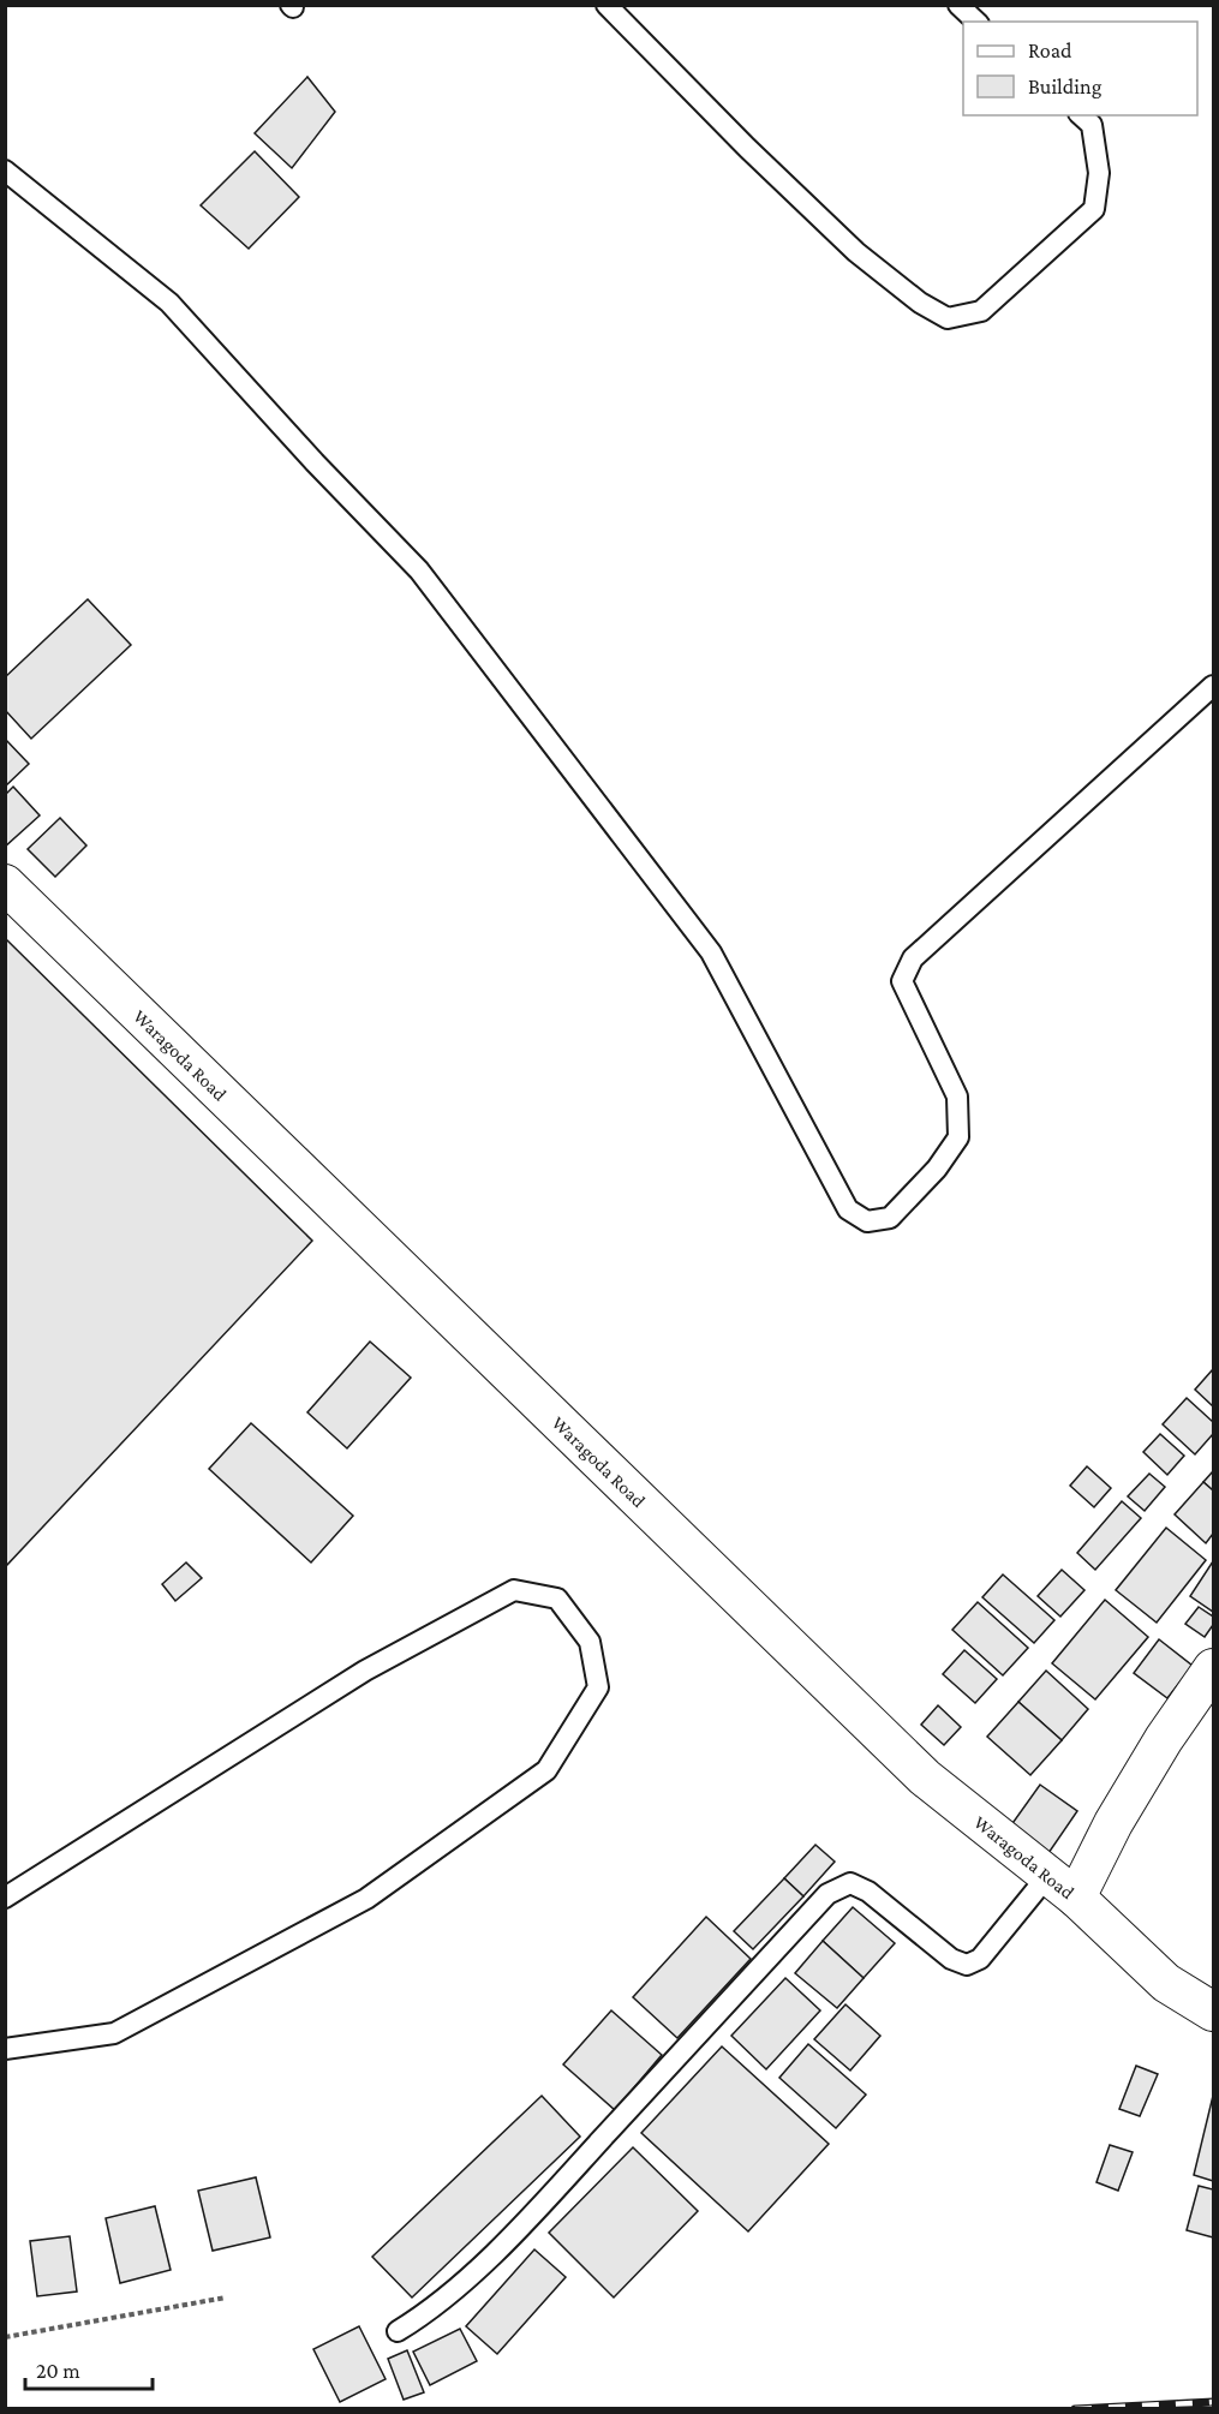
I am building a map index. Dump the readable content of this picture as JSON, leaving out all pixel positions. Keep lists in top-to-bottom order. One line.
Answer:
{"streets":{"street":["Waragoda Road"]},"legend":["Road","Building"],"scale_bar":"20 m"}
